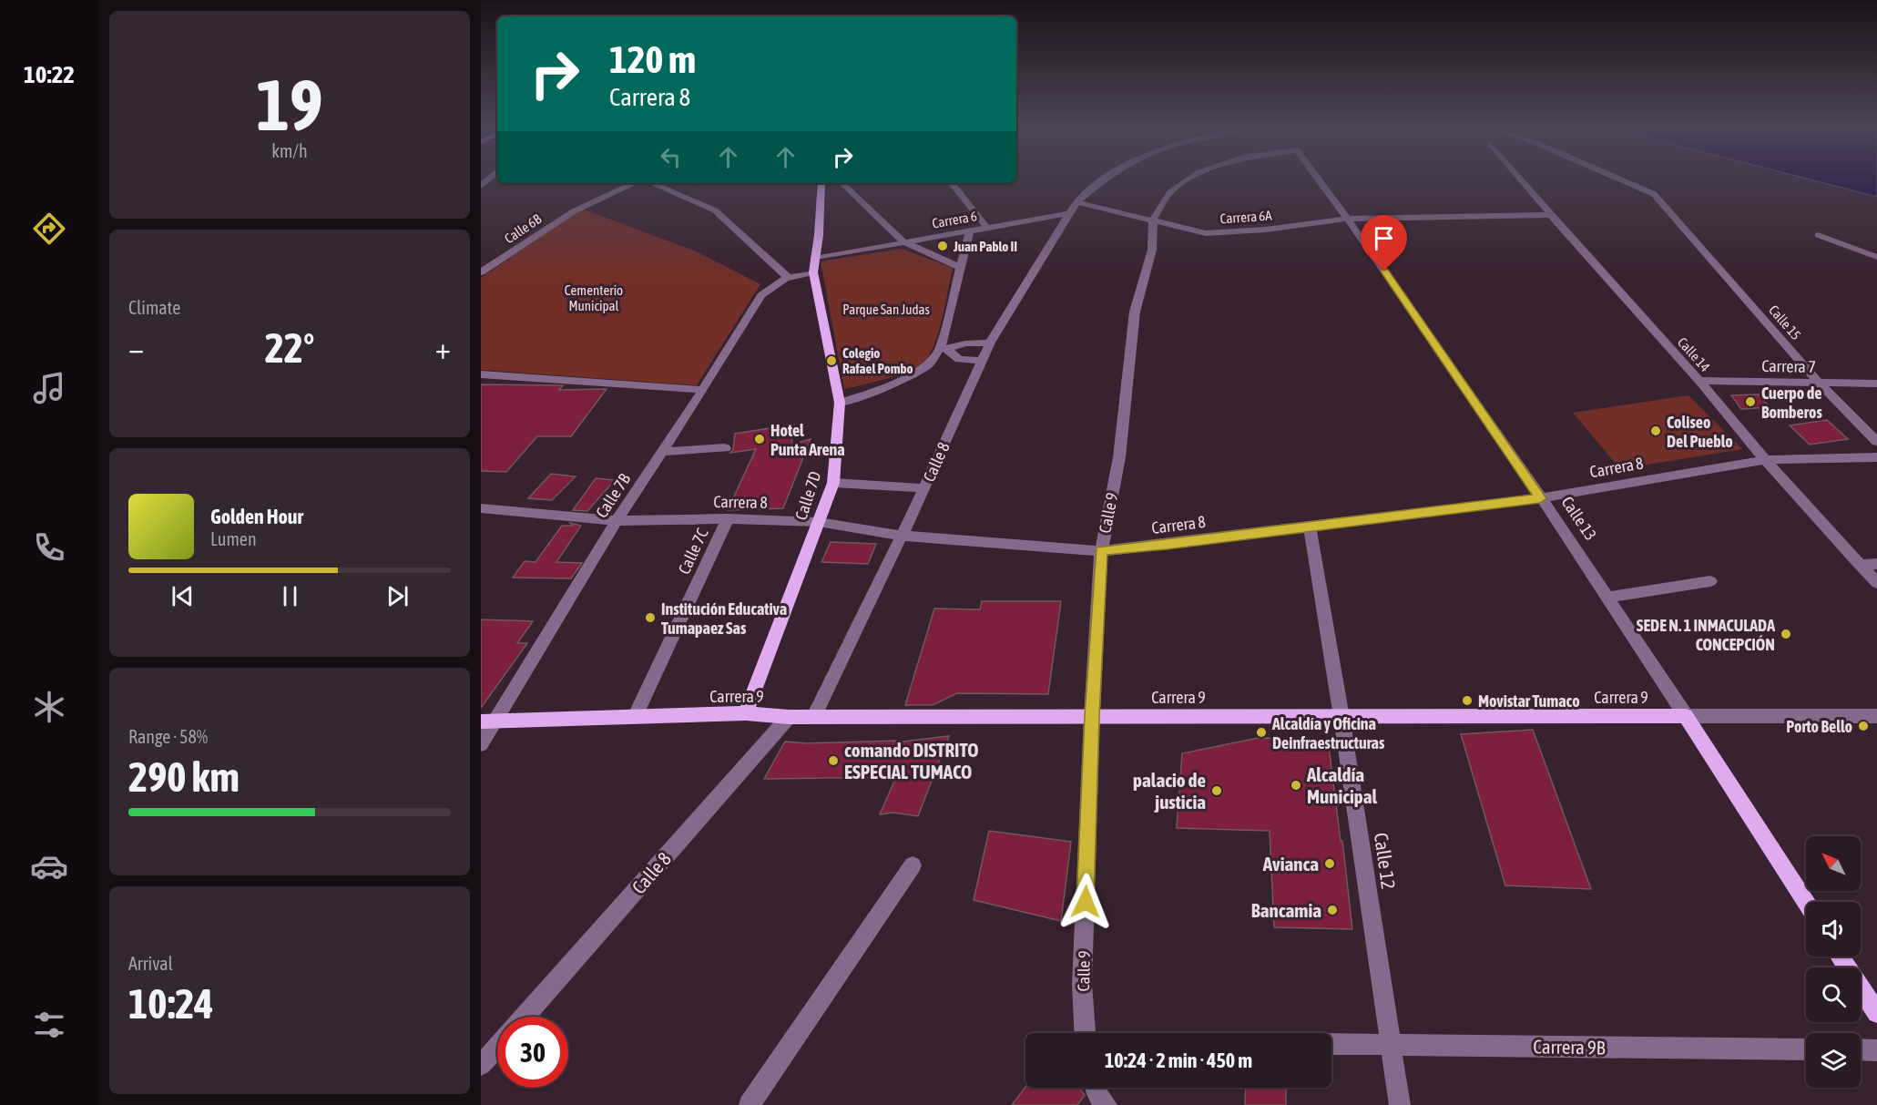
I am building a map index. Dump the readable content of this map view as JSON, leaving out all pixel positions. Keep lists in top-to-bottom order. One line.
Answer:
{"streets":{"main road":["Calle 7D","Calle 13","Carrera 9"],"street":["Carrera 6A","Carrera 6","Calle 6B","Calle 15","Calle 14","Carrera 7","Calle 8","Carrera 8","Calle 7B","Calle 9","Calle 7C","Calle 12","Carrera 9B"]},"crossings":[["Carrera 6A","Carrera 6"],["Carrera 6A","Calle 14"],["Carrera 6A","Calle 8"],["Carrera 6A","Calle 9"],["Carrera 6A","Calle 13"],["Carrera 6","Calle 8"],["Carrera 6","Calle 7D"],["Calle 15","Carrera 7"],["Calle 14","Carrera 7"],["Calle 14","Carrera 8"],["Calle 8","Carrera 8"],["Calle 8","Carrera 9"],["Carrera 8","Calle 7B"],["Carrera 8","Calle 7D"],["Carrera 8","Calle 9"],["Carrera 8","Calle 13"],["Carrera 8","Calle 7C"],["Carrera 8","Calle 12"],["Calle 7B","Carrera 9"],["Calle 7D","Carrera 9"],["Calle 9","Calle 13"],["Calle 9","Carrera 9"],["Calle 13","Carrera 9"],["Calle 7C","Carrera 9"],["Carrera 9","Calle 12"],["Calle 12","Carrera 9B"]],"parks":["Cementerio Municipal","Parque San Judas"],"places":["Juan Pablo II","Colegio Rafael Pombo","Cuerpo de Bomberos","Coliseo Del Pueblo","Hotel Punta Arena","Institución Educativa Tumapaez Sas","SEDE N. 1 INMACULADA CONCEPCIÓN","Movistar Tumaco","Porto Bello","Alcaldía y Oficina Deinfraestructuras","comando DISTRITO ESPECIAL TUMACO","Alcaldía Municipal","palacio de justicia","Avianca","Bancamia"],"north":"top left","page":{"tabs":"10:22","tile":[["19","km/h"],"Climate",["Range · 58%","290 km"],["Arrival","10:24"]],"turn":["120 m","Carrera 8"],"heat":["−","22°","+"],"song":["Golden Hour","Lumen"],"limit":"30","trip":"10:24 · 2 min · 450 m"}}
